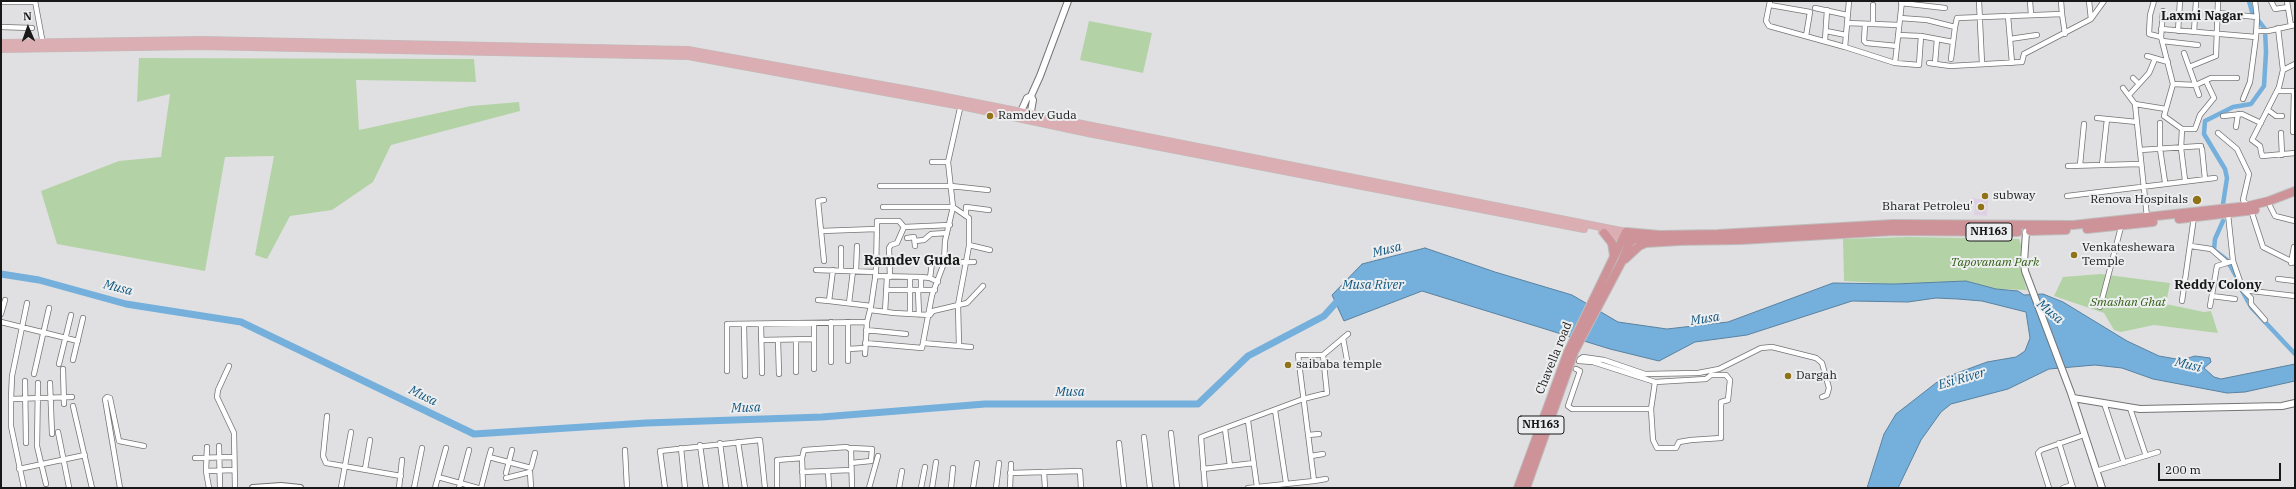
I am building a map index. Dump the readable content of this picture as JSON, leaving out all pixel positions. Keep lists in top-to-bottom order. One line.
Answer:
{"streets":{"highway":["NH163","Chavella road"]},"crossings":[["NH163","Chavella road"]],"districts":["Laxmi Nagar","Ramdev Guda","Reddy Colony"],"water":["Musa","Musa River","Musi","Esi River"],"parks":["Tapovanam Park","Smashan Ghat"],"places":["Ramdev Guda","subway","Renova Hospitals","Bharat Petroleu'","Venkateshewara Temple","saibaba temple","Dargah"],"scale_bar":"200 m","north":"top"}
